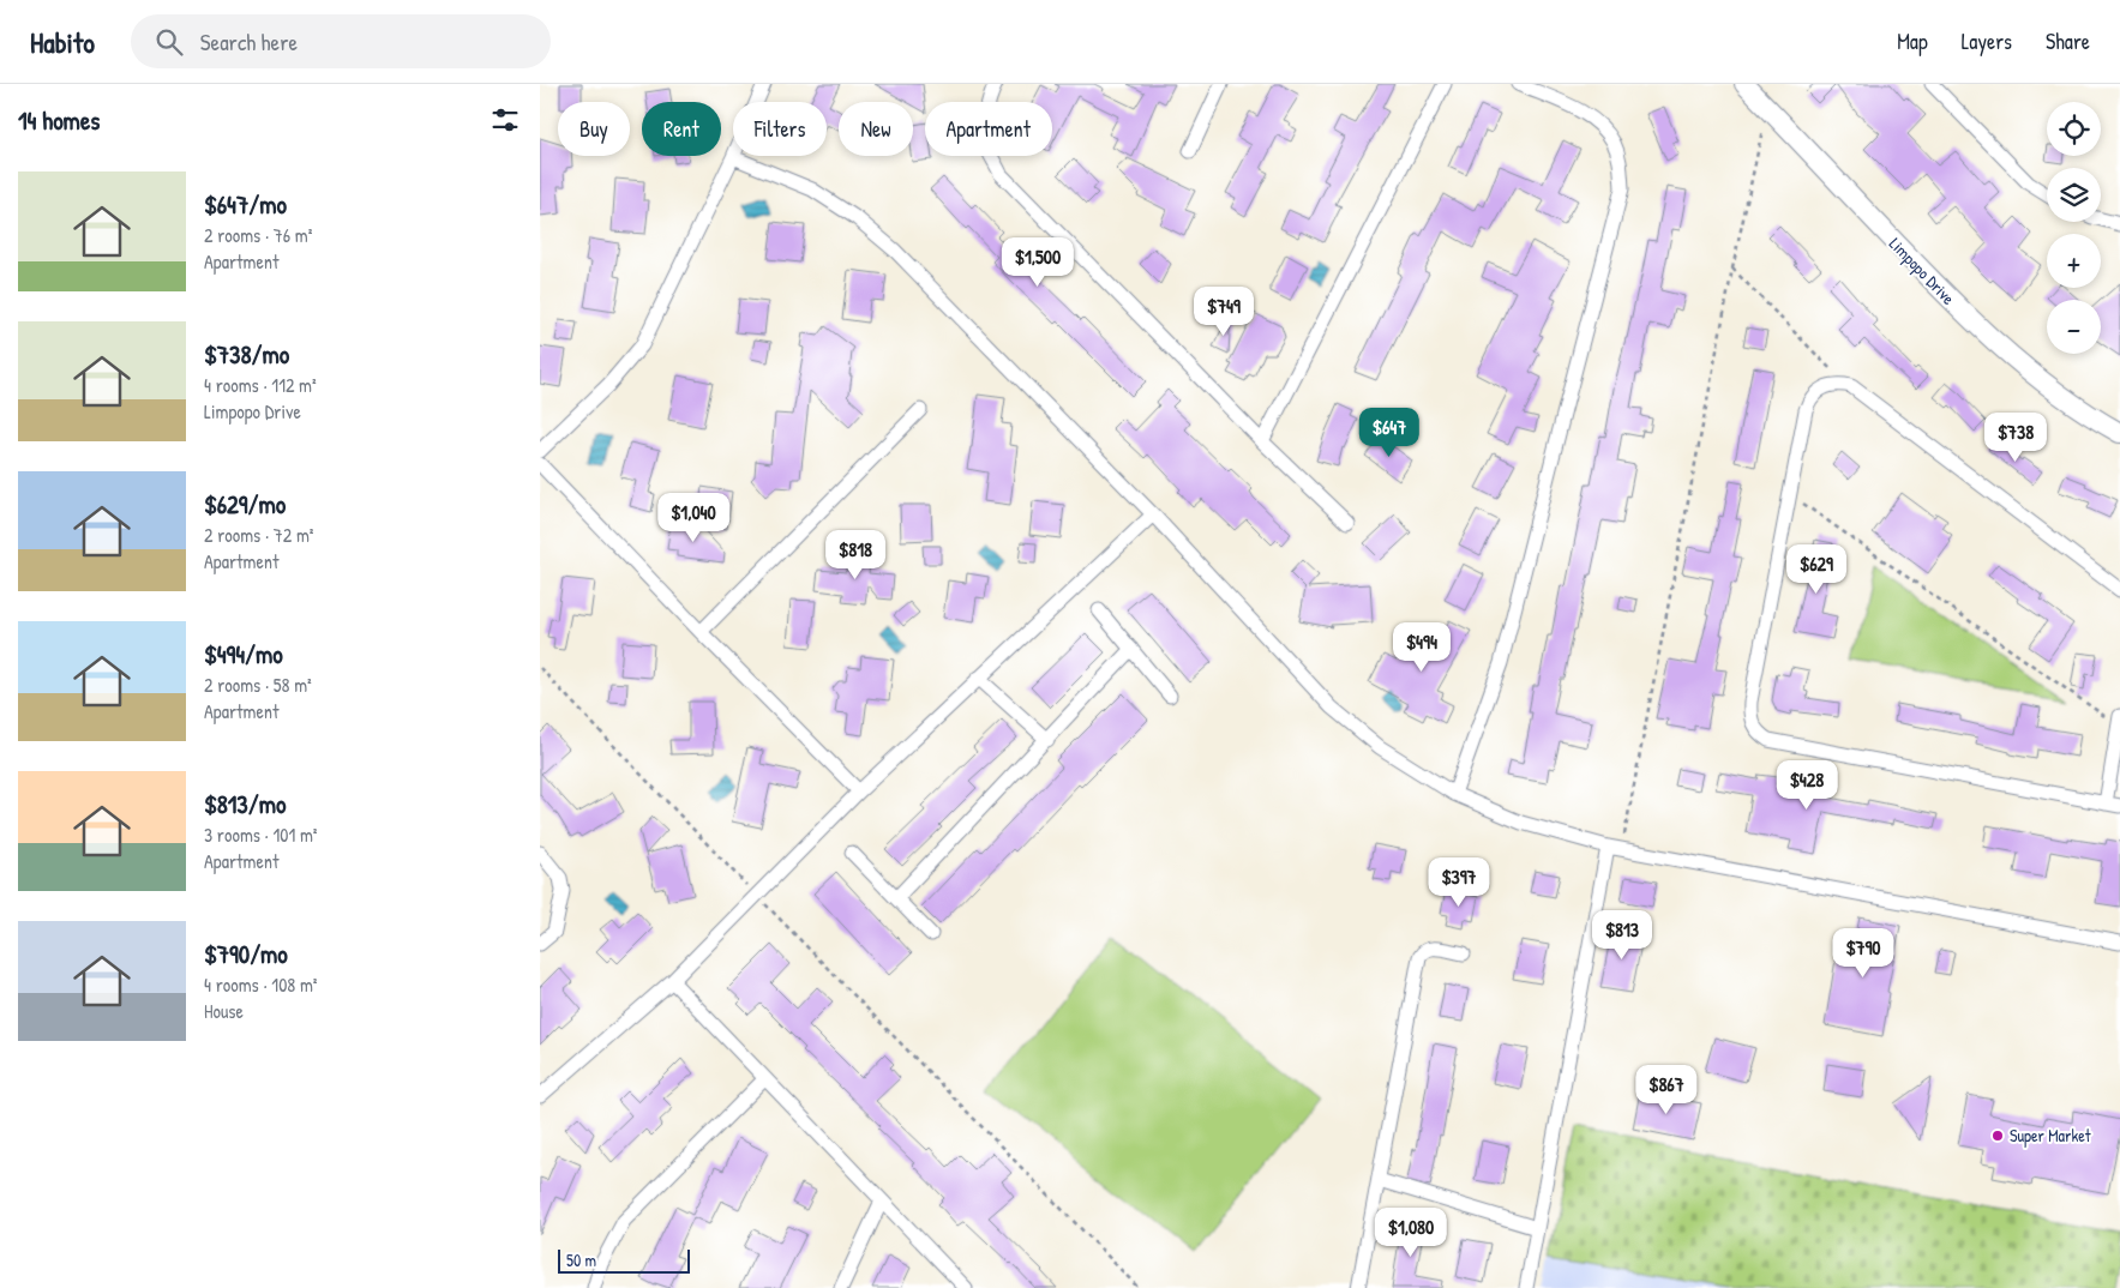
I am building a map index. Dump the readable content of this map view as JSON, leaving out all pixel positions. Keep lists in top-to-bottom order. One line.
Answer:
{"streets":{"street":["Limpopo Drive"]},"places":["Super Market"],"scale_bar":"50 m","page":{"header":"Habito","search":"Search here","nav":["Map","Layers","Share"],"heading":"14 homes","map_buttons":["+","−"],"chip":["Buy","Rent","Filters","New","Apartment"],"list":[{"name":"$647/mo","note":"2 rooms · 76 m² · Apartment"},{"name":"$738/mo","note":"4 rooms · 112 m² · Limpopo Drive"},{"name":"$629/mo","note":"2 rooms · 72 m² · Apartment"},{"name":"$494/mo","note":"2 rooms · 58 m² · Apartment"},{"name":"$813/mo","note":"3 rooms · 101 m² · Apartment"},{"name":"$790/mo","note":"4 rooms · 108 m² · House"}],"price":["$1,500","$749","$647","$738","$1,040","$818","$629","$494","$428","$397","$813","$790","$867","$1,080"],"scale":"50 m"}}
